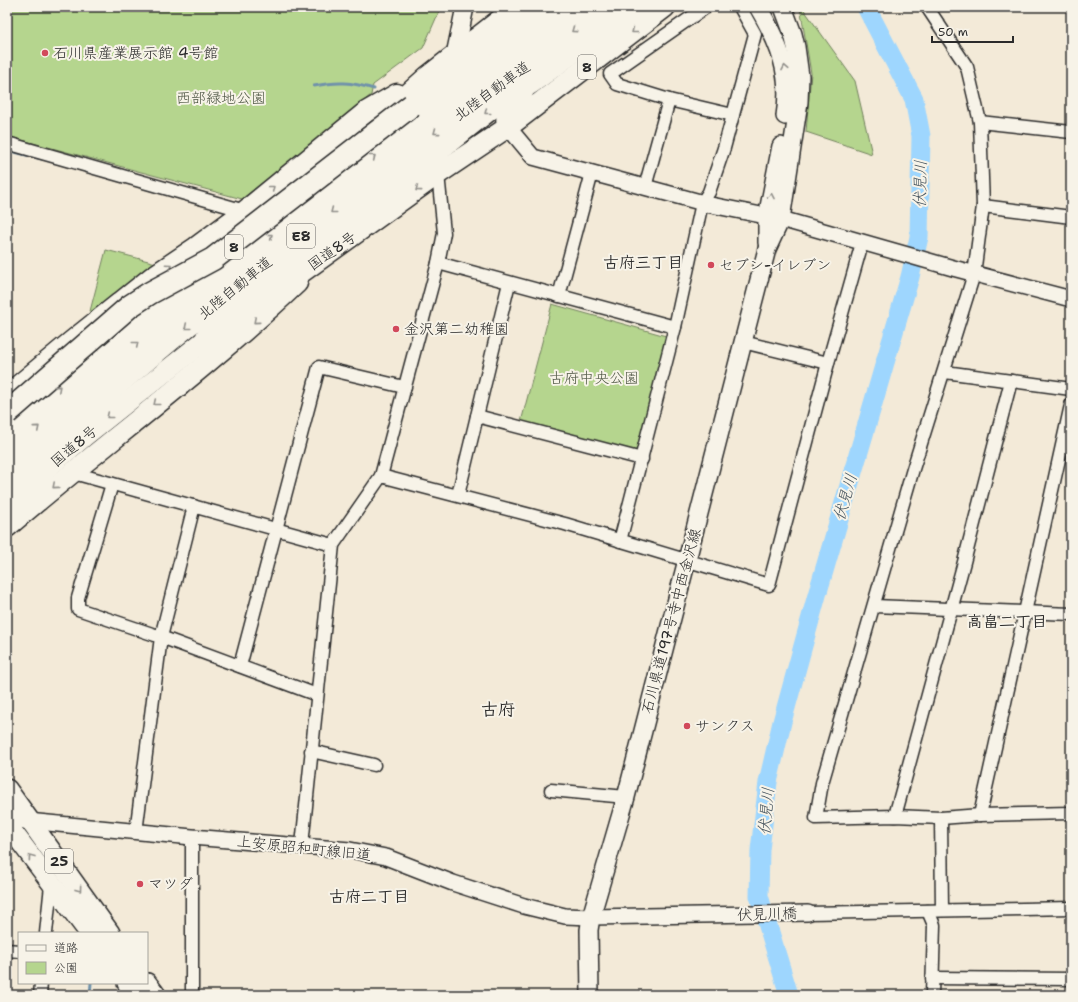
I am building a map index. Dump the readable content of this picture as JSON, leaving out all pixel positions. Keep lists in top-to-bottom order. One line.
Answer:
{"streets":{"highway":["8","北陸自動車道","E8","国道8号"],"main road":["石川県道197号寺中西金沢線","25"],"street":["上安原昭和町線旧道","伏見川橋"]},"crossings":[["8","国道8号"],["石川県道197号寺中西金沢線","上安原昭和町線旧道"],["上安原昭和町線旧道","25"],["上安原昭和町線旧道","伏見川橋"]],"districts":["古府三丁目","高畠二丁目","古府","古府二丁目"],"water":["伏見川"],"parks":["西部緑地公園","古府中央公園"],"places":["石川県産業展示館 4号館","セブン-イレブン","金沢第二幼稚園","サンクス","マツダ"],"legend":["道路","公園"],"scale_bar":"50 m"}
